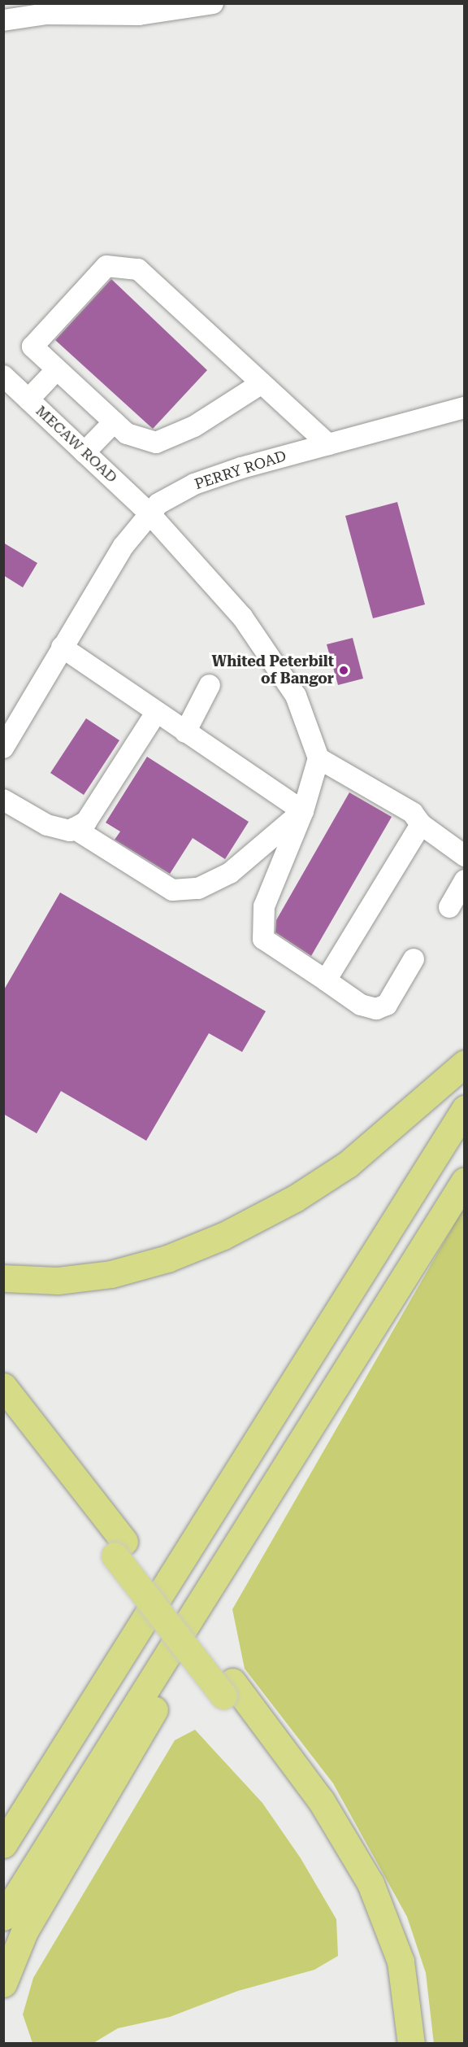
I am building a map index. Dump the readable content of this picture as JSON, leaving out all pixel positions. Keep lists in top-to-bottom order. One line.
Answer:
{"streets":{"street":["MECAW ROAD","PERRY ROAD"]},"crossings":[["MECAW ROAD","PERRY ROAD"]],"places":["Whited Peterbilt of Bangor"]}
